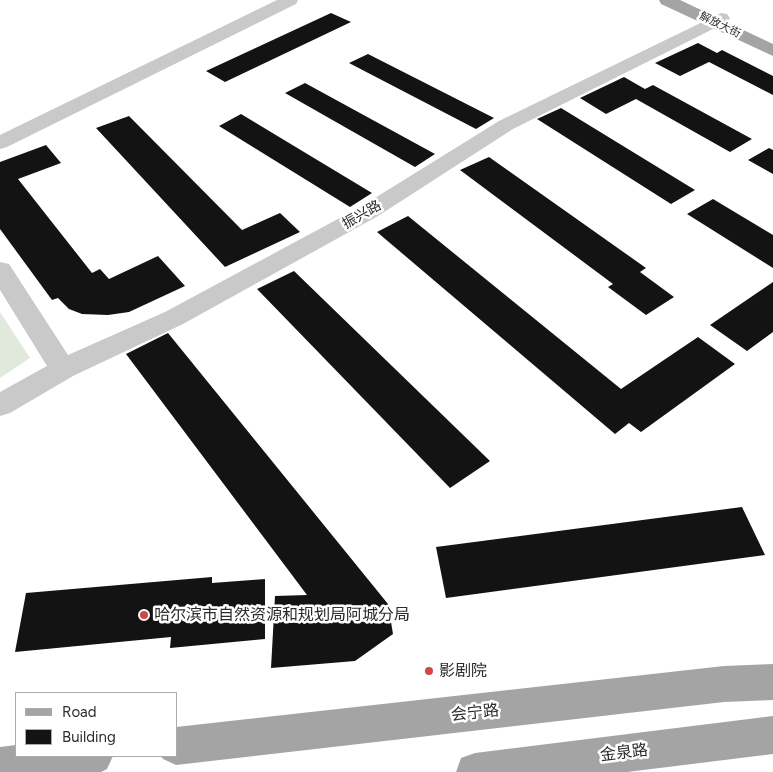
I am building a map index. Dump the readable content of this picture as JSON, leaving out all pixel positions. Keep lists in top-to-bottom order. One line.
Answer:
{"streets":{"main road":["解放大街","会宁路","金泉路"],"street":["振兴路"]},"crossings":[["解放大街","振兴路"]],"places":["哈尔滨市自然资源和规划局阿城分局","影剧院"],"legend":["Road","Building"]}
